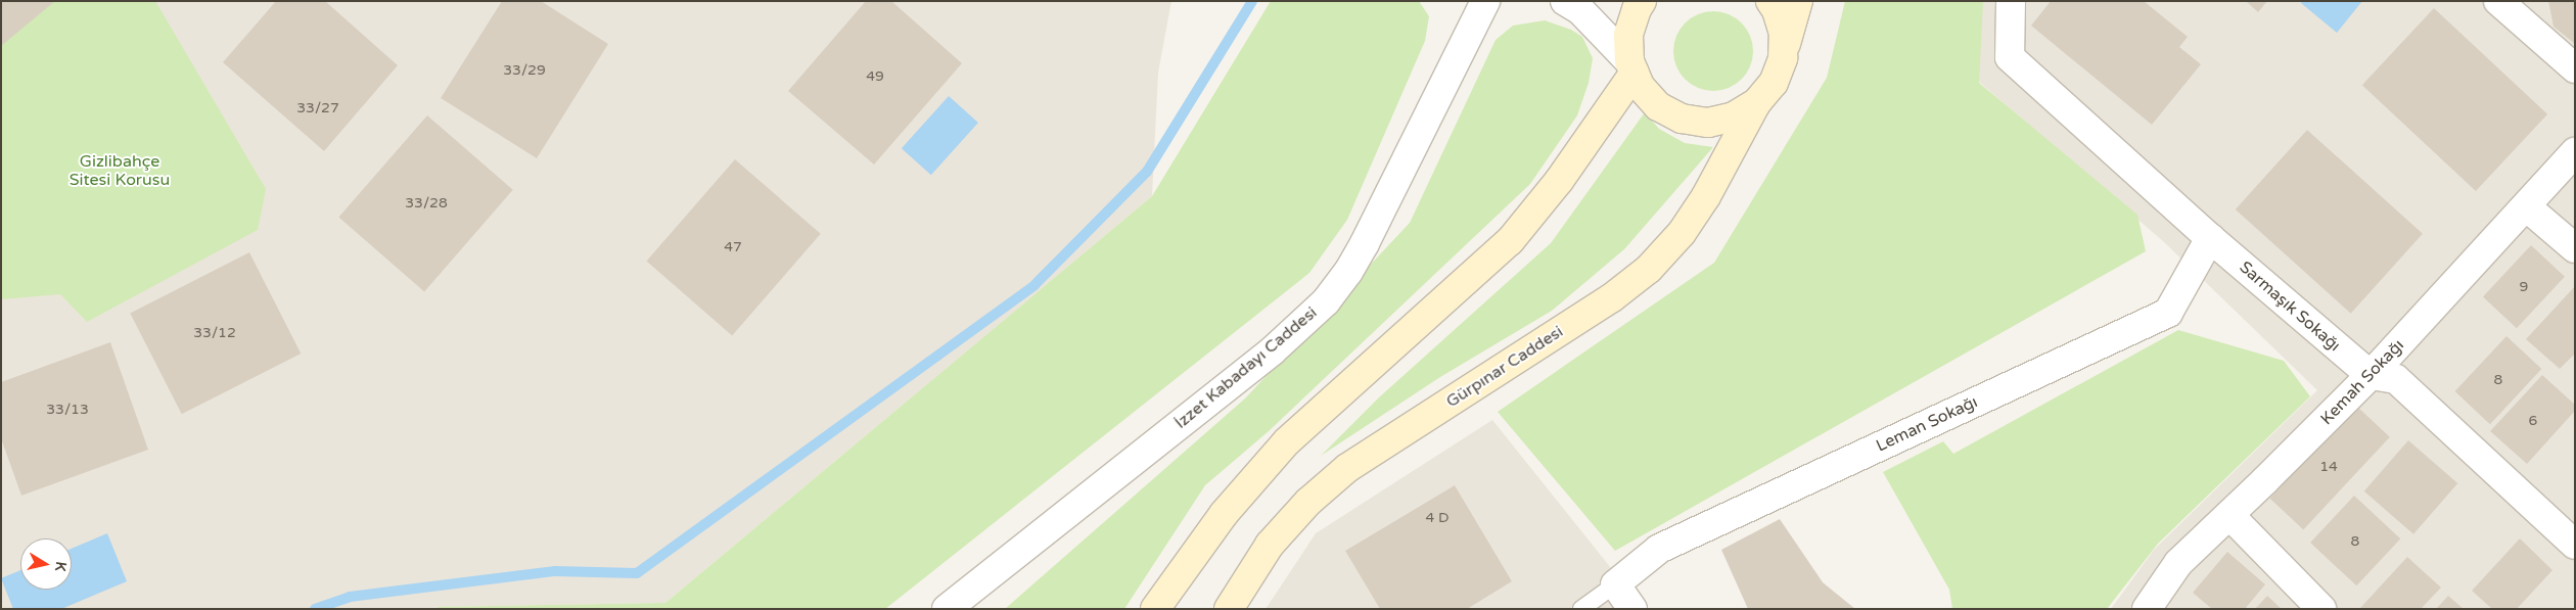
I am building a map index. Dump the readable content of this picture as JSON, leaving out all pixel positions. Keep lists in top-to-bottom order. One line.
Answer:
{"streets":{"main road":["Gürpınar Caddesi"],"street":["Sarmaşık Sokağı","İzzet Kabadayı Caddesi","Kemah Sokağı","Leman Sokağı"]},"crossings":[["Sarmaşık Sokağı","Kemah Sokağı"],["Sarmaşık Sokağı","Leman Sokağı"]],"parks":["Gizlibahçe Sitesi Korusu"],"house_numbers":["33/29","49","33/27","33/28","47","9","33/12","8","33/13","6","14","4 D","8"],"north":"right"}
